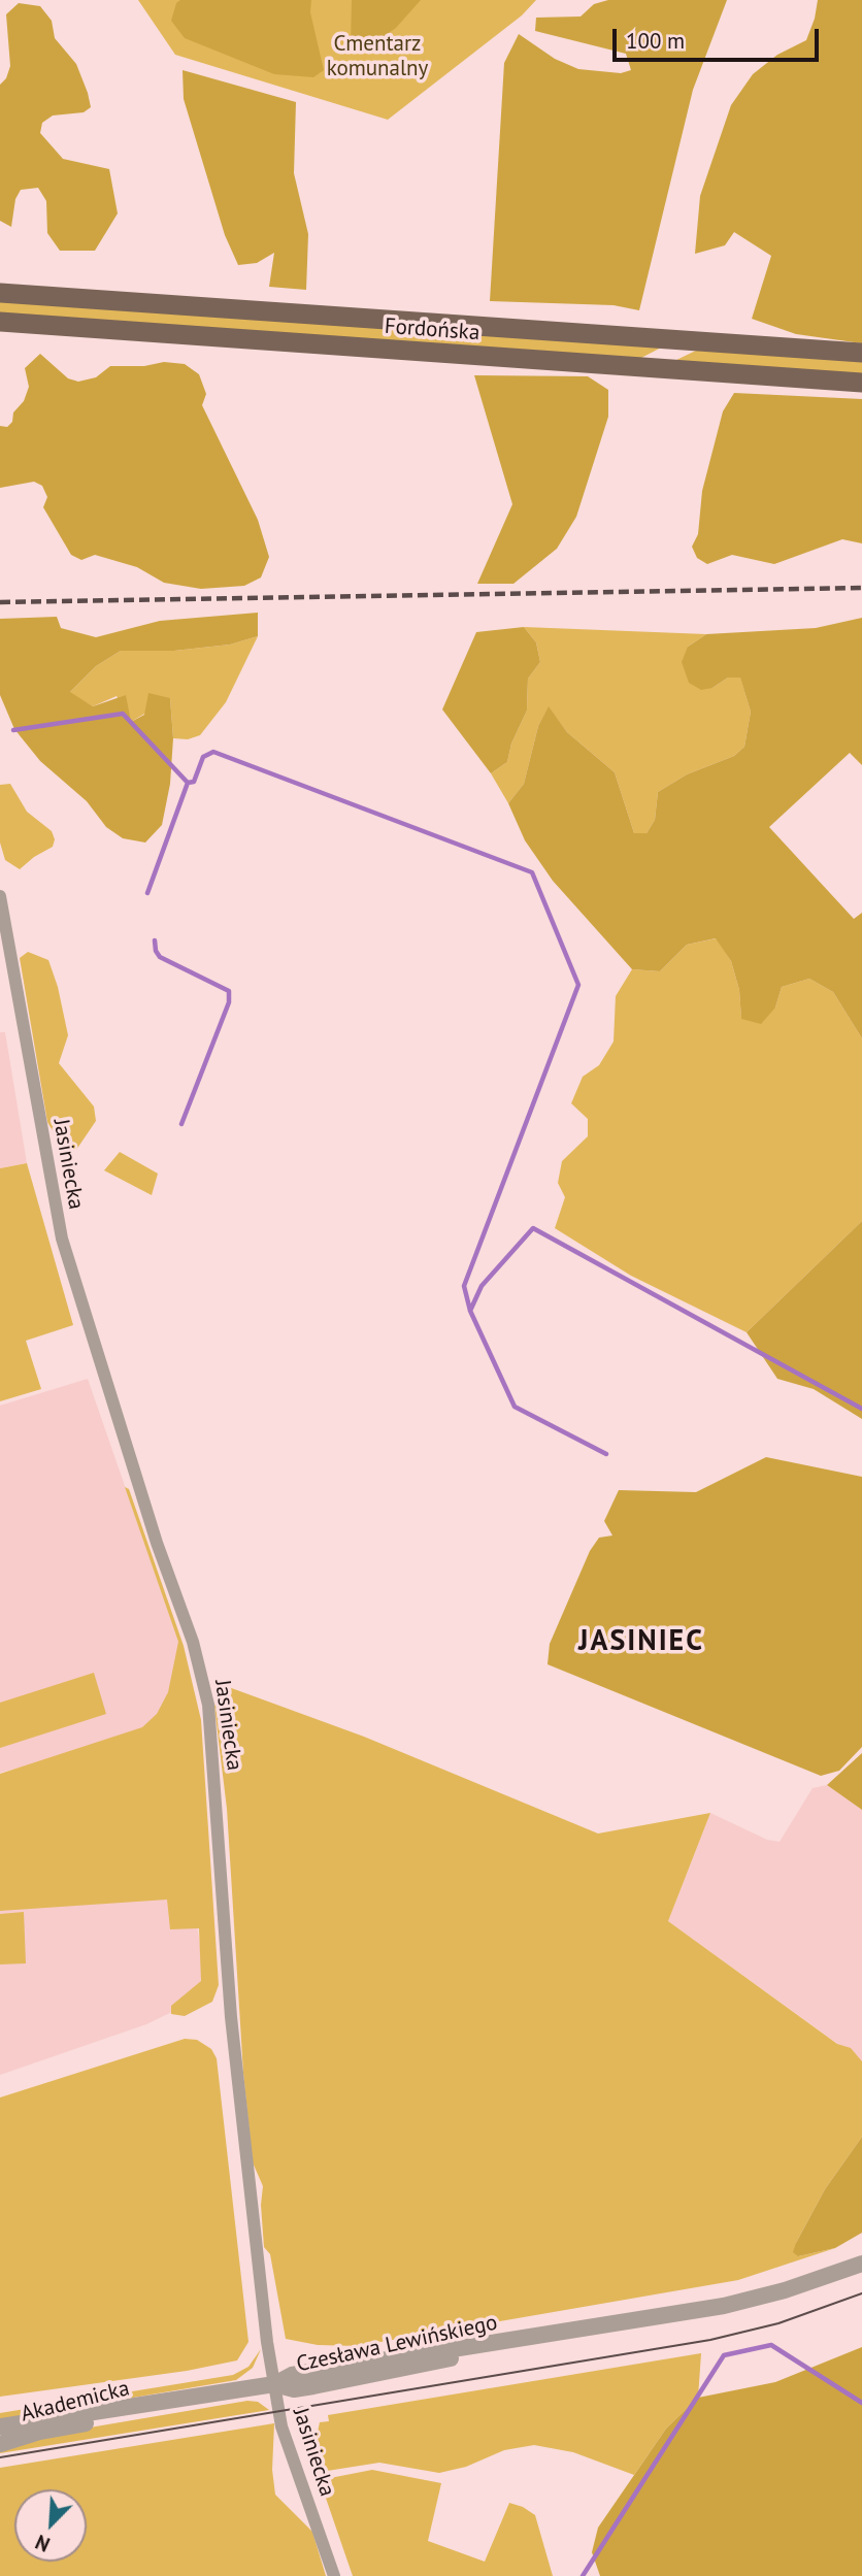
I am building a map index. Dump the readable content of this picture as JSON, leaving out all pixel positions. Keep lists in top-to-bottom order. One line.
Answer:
{"streets":{"main road":["Fordońska"],"street":["Jasiniecka","Czesława Lewińskiego","Akademicka"]},"crossings":[["Jasiniecka","Czesława Lewińskiego"],["Jasiniecka","Akademicka"],["Czesława Lewińskiego","Akademicka"]],"districts":["JASINIEC"],"parks":["Cmentarz komunalny"],"scale_bar":"100 m","north":"bottom left"}
